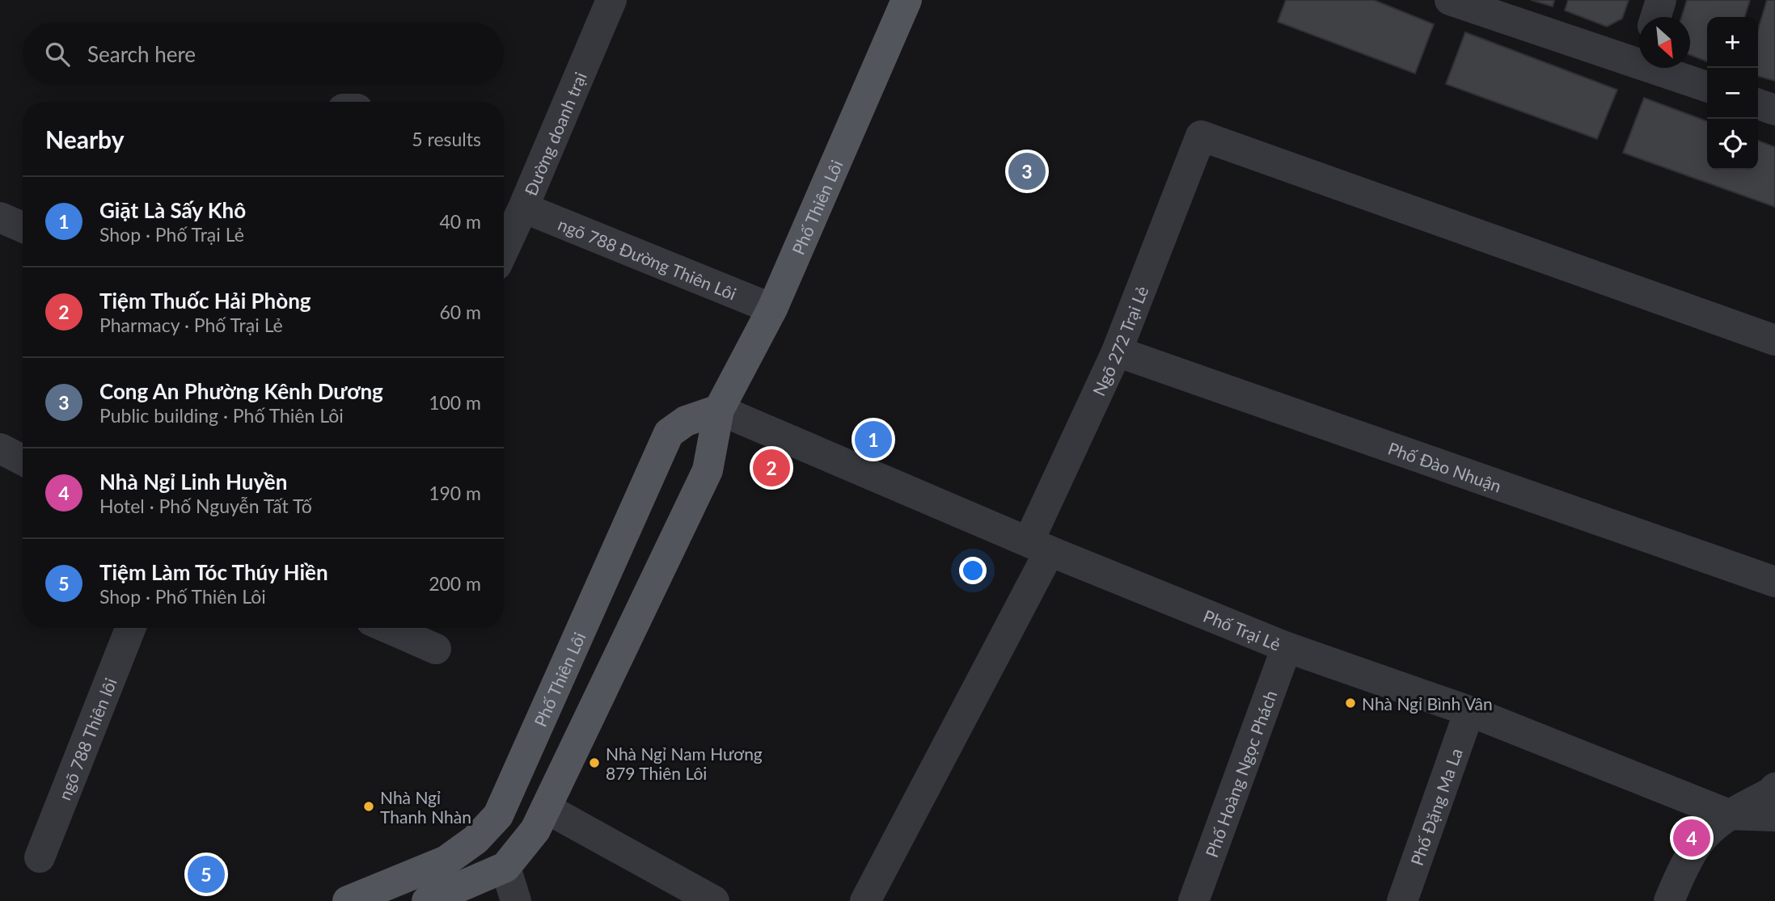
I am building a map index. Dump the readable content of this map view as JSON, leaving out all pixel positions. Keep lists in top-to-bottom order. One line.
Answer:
{"streets":{"main road":["Phố Thiên Lôi"],"street":["Đường doanh trại","ngõ 788 Đường Thiên Lôi","Ngõ 272 Trại Lẻ","Phố Đào Nhuận","Phố Trại Lẻ","ngõ 788 Thiên lôi","Phố Hoàng Ngọc Phách","Phố Đặng Ma La"]},"crossings":[["Đường doanh trại","ngõ 788 Đường Thiên Lôi"],["Phố Thiên Lôi","ngõ 788 Đường Thiên Lôi"],["Phố Thiên Lôi","Phố Trại Lẻ"],["Ngõ 272 Trại Lẻ","Phố Đào Nhuận"],["Ngõ 272 Trại Lẻ","Phố Trại Lẻ"],["Phố Trại Lẻ","Phố Hoàng Ngọc Phách"],["Phố Trại Lẻ","Phố Đặng Ma La"]],"places":["Nhà Ngỉ Bình Vân","Nhà Ngỉ Nam Hương 879 Thiên Lôi","Nhà Ngỉ Thanh Nhàn"],"north":"bottom right","page":{"map_buttons":["+","−"],"search":"Search here","heading":["Nearby","5 results"],"pins":["3","1","2","4","5"],"list":[{"mark":"1","name":"Giặt Là Sấy Khô","note":"Shop · Phố Trại Lẻ","value":"40 m"},{"mark":"2","name":"Tiệm Thuốc Hải Phòng","note":"Pharmacy · Phố Trại Lẻ","value":"60 m"},{"mark":"3","name":"Cong An Phường Kênh Dương","note":"Public building · Phố Thiên Lôi","value":"100 m"},{"mark":"4","name":"Nhà Ngỉ Linh Huyền","note":"Hotel · Phố Nguyễn Tất Tố","value":"190 m"},{"mark":"5","name":"Tiệm Làm Tóc Thúy Hiền","note":"Shop · Phố Thiên Lôi","value":"200 m"}]}}
